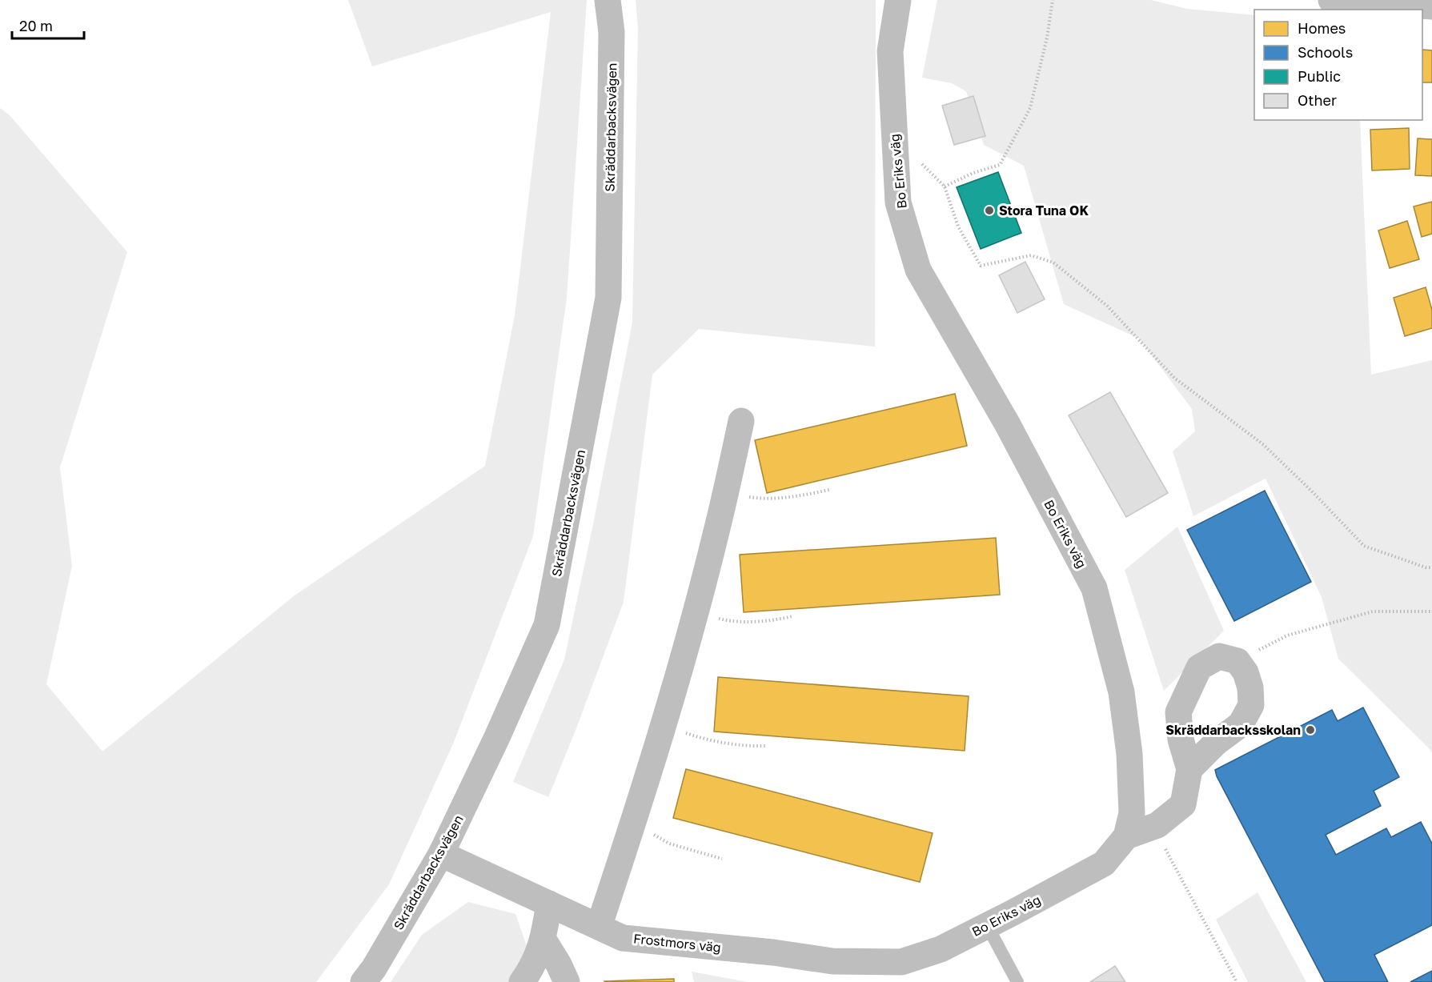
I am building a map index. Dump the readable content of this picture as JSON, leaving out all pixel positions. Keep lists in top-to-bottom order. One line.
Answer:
{"streets":{"street":["Skräddarbacksvägen","Bo Eriks väg","Frostmors väg"]},"crossings":[["Skräddarbacksvägen","Frostmors väg"],["Bo Eriks väg","Frostmors väg"]],"places":["Stora Tuna OK","Skräddarbacksskolan"],"legend":["Homes","Schools","Public","Other"],"scale_bar":"20 m"}
